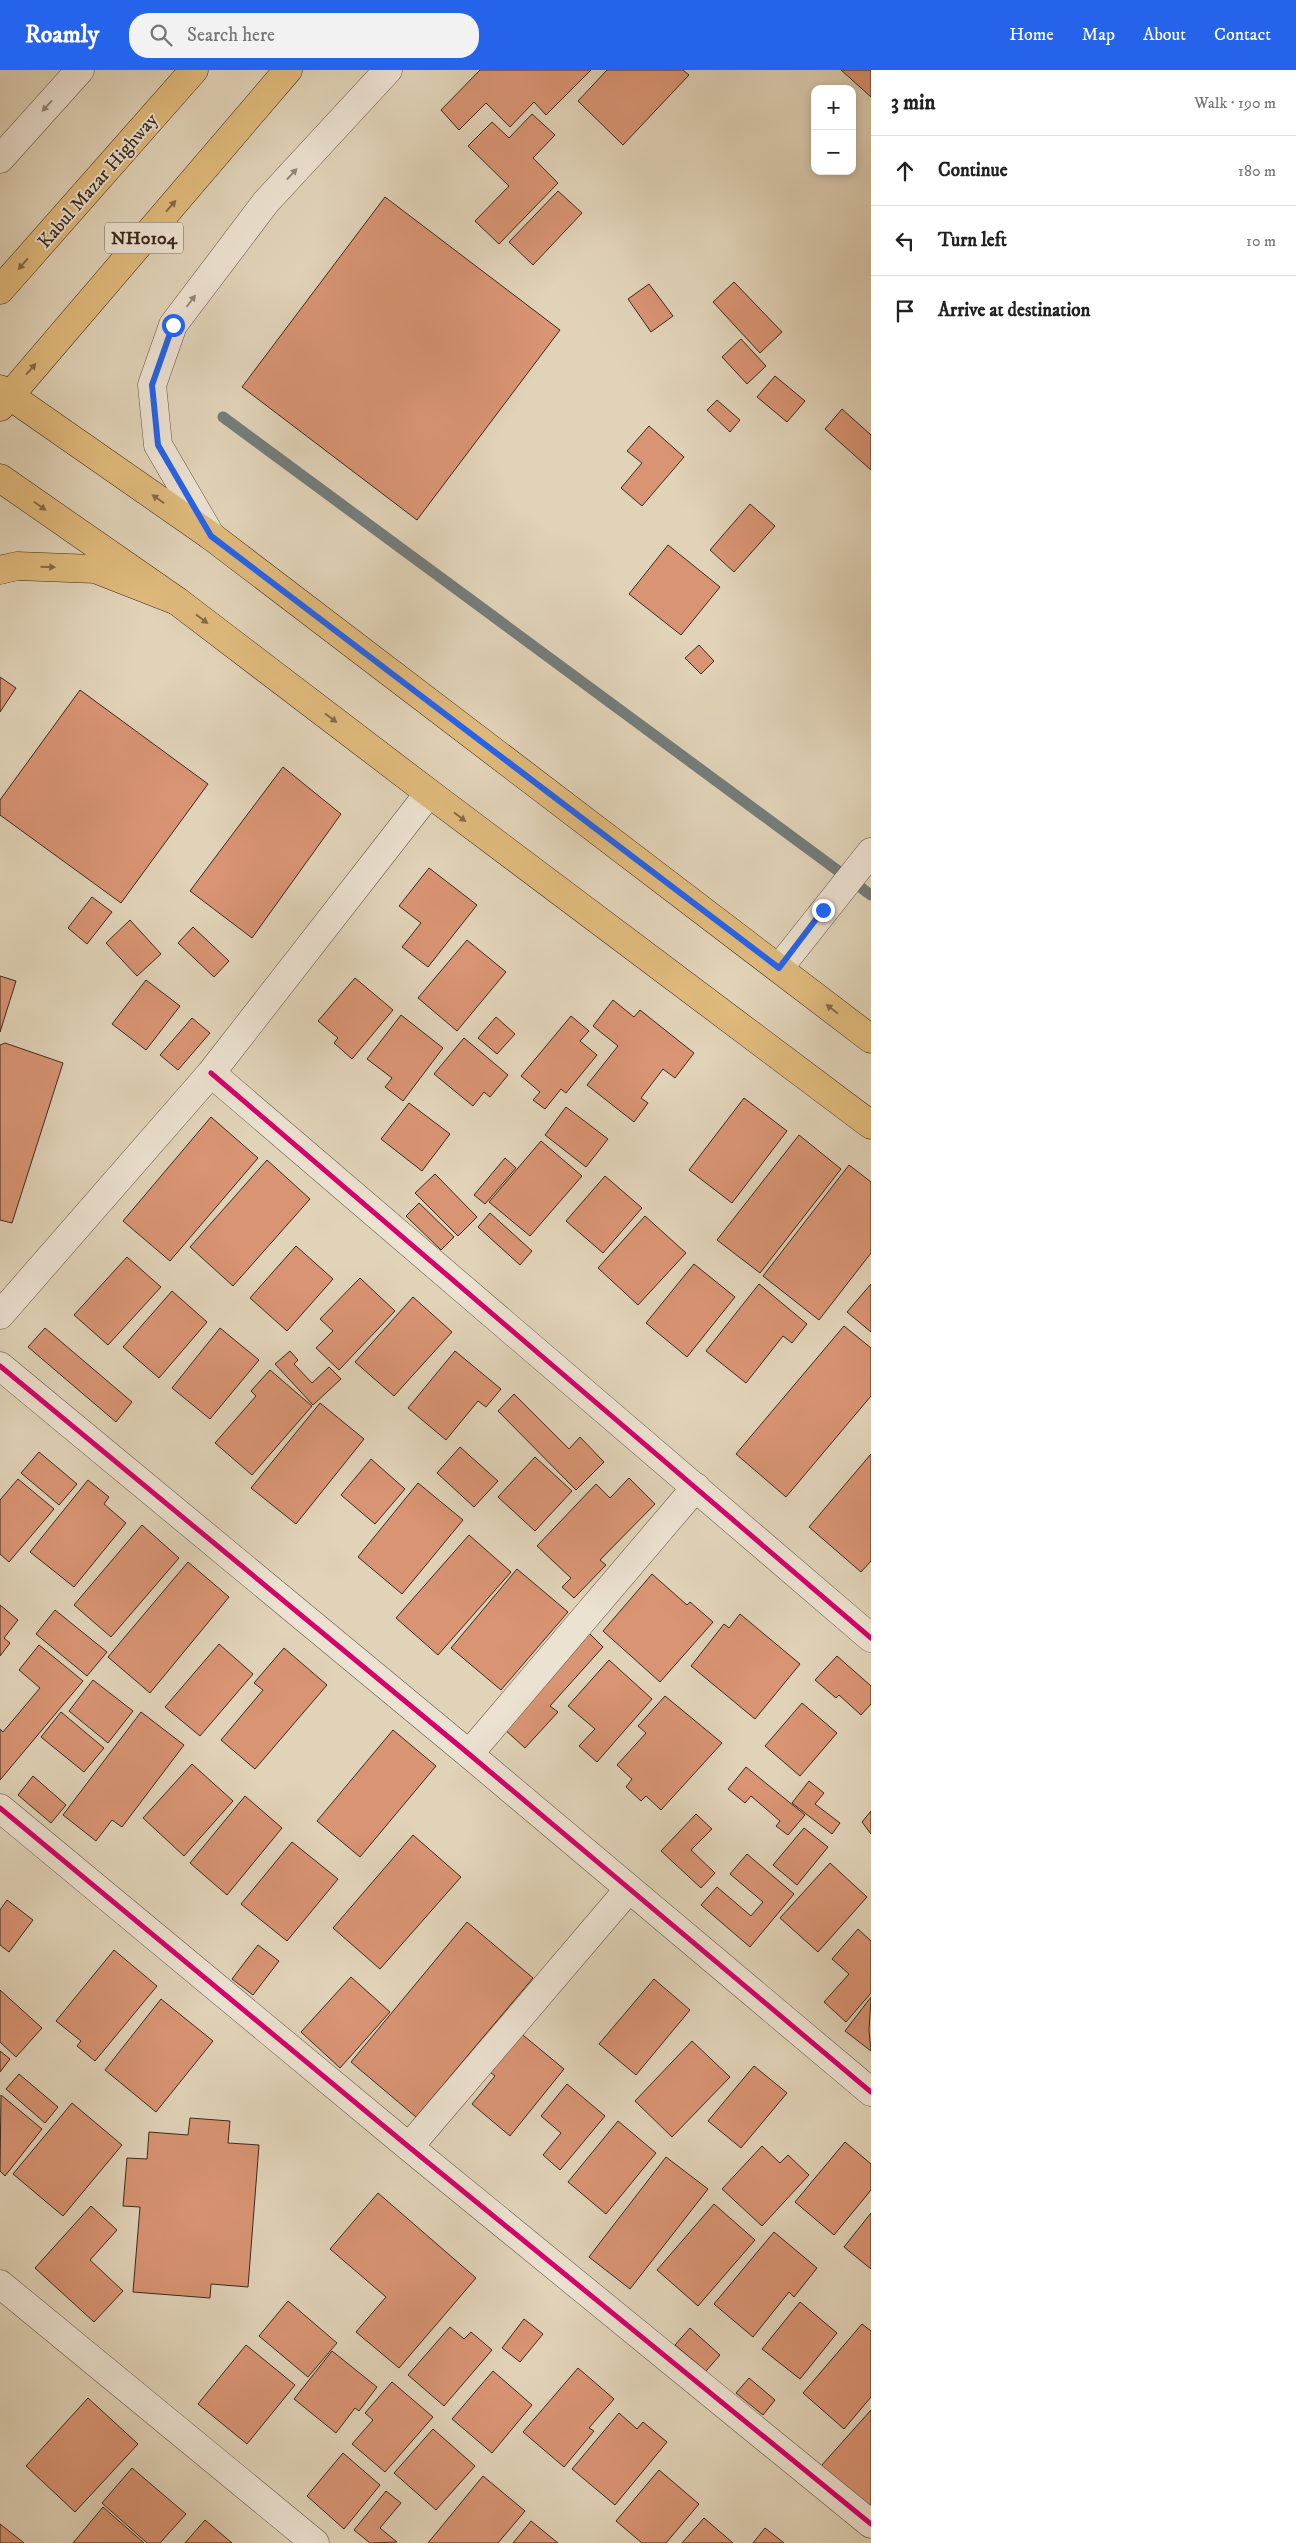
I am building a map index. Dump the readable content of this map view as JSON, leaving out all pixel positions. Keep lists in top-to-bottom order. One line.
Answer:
{"streets":{"main road":["Kabul Mazar Highway","NH0104"]},"page":{"header":"Roamly","search":"Search here","nav":["Home","Map","About","Contact"],"heading":["3 min","Walk · 190 m"],"map_buttons":["+","−"],"list":[["Continue","180 m"],["Turn left","10 m"],"Arrive at destination"]}}
